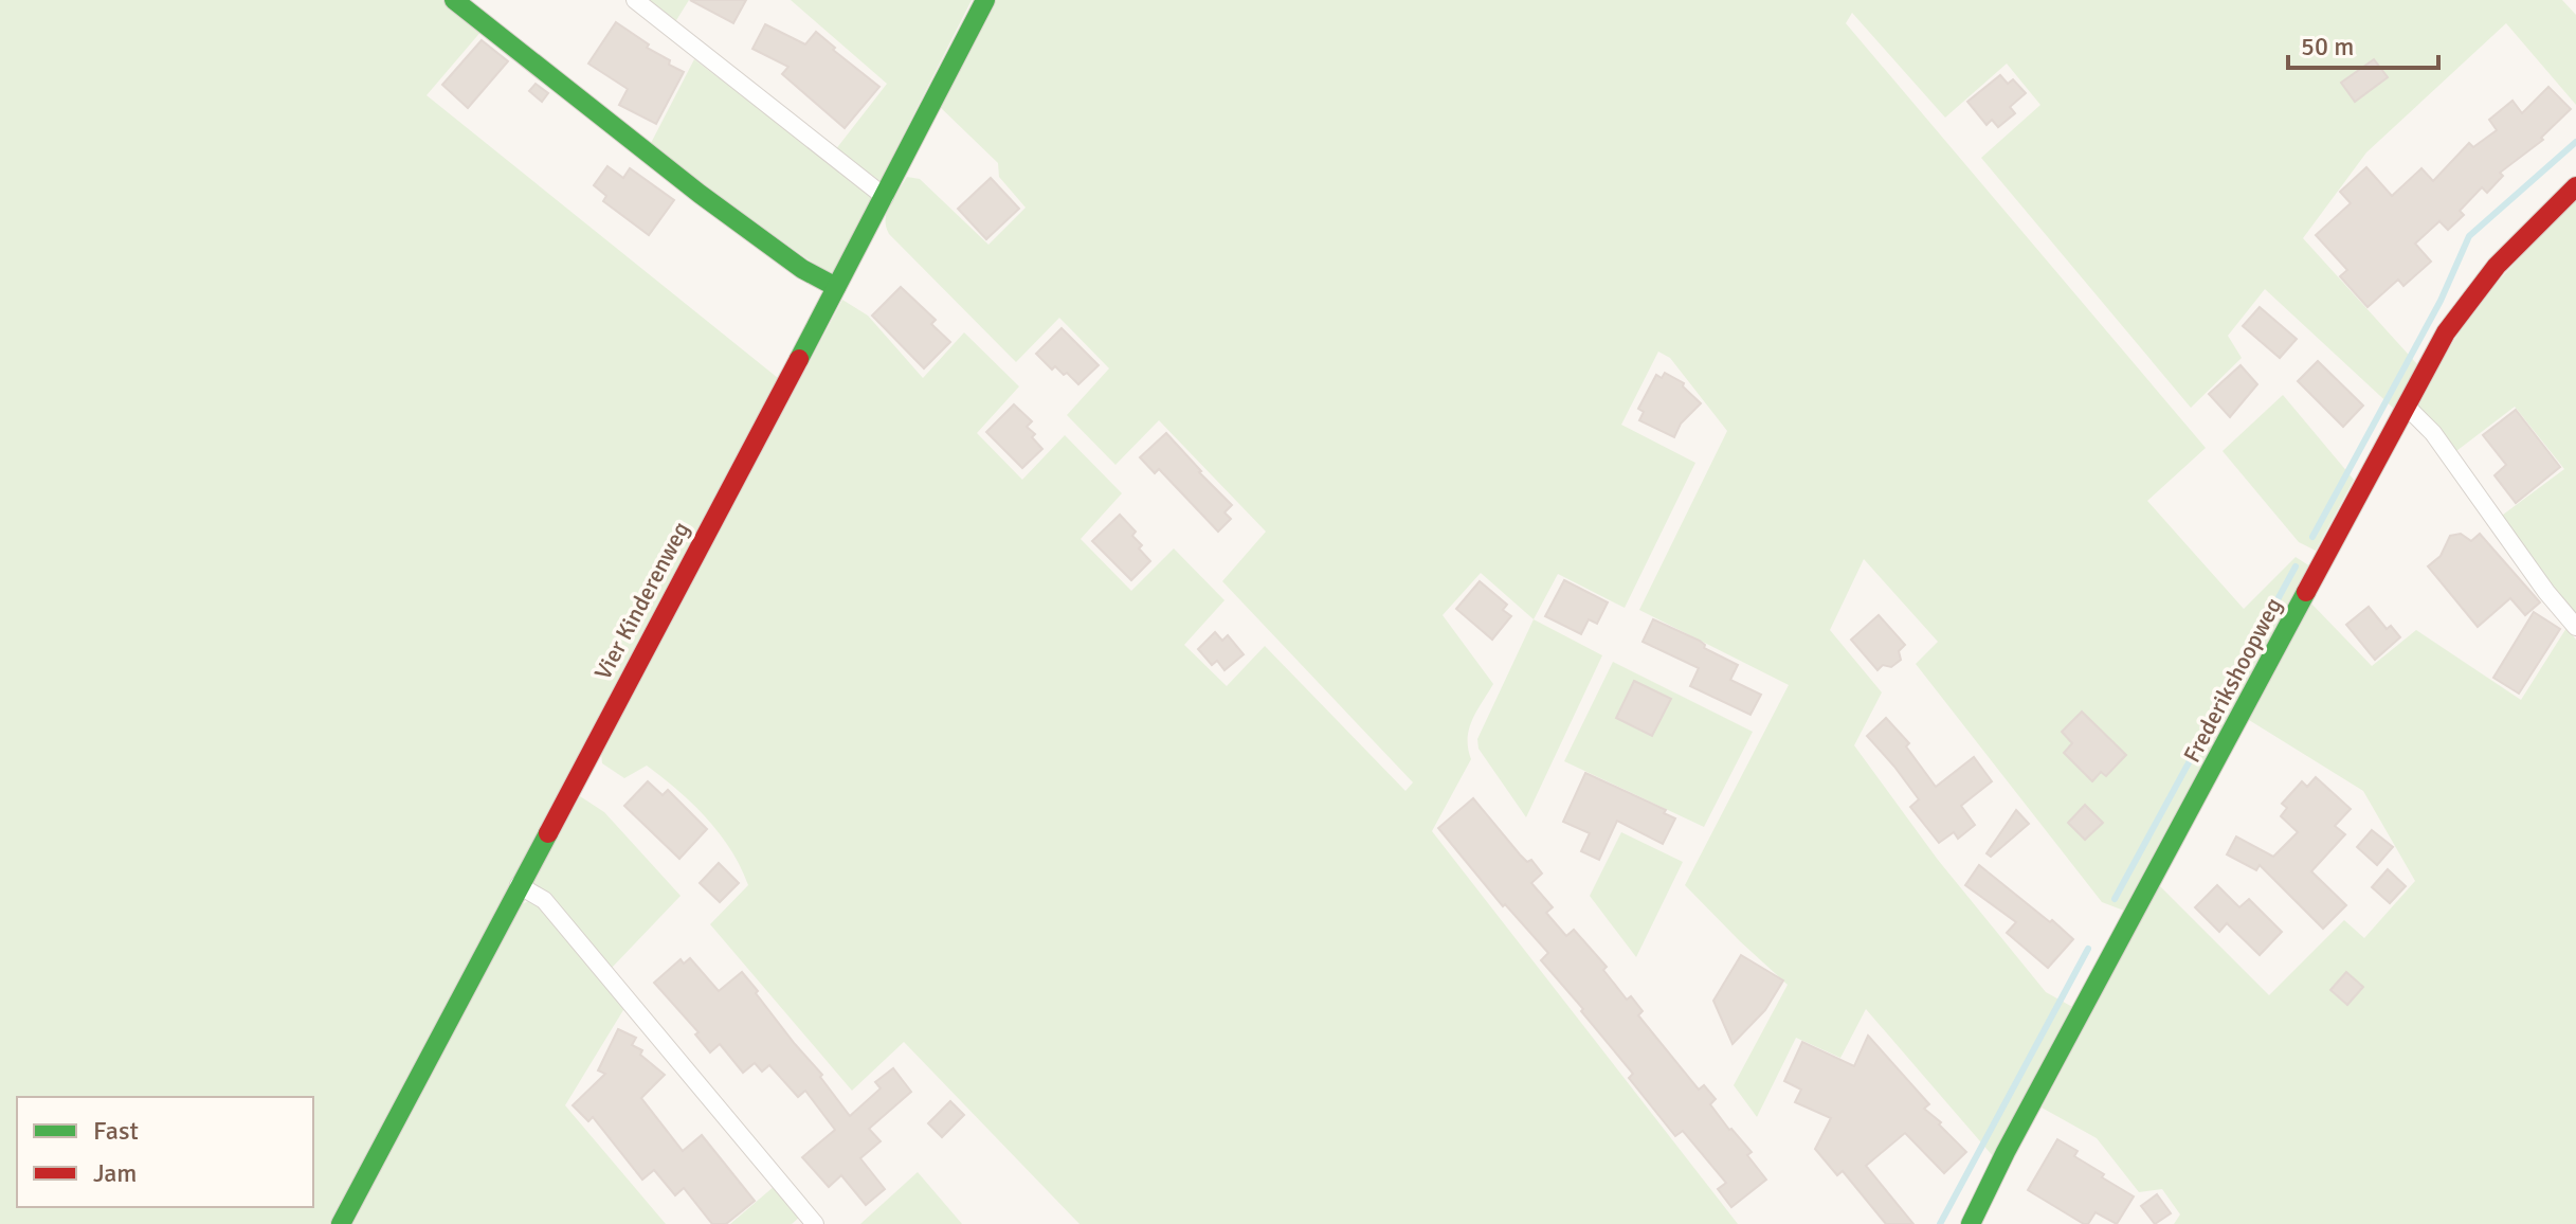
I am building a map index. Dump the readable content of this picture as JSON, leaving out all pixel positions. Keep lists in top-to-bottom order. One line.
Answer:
{"streets":{"street":["Vier Kinderenweg","Frederikshoopweg"]},"legend":["Fast","Jam"],"scale_bar":"50 m"}
